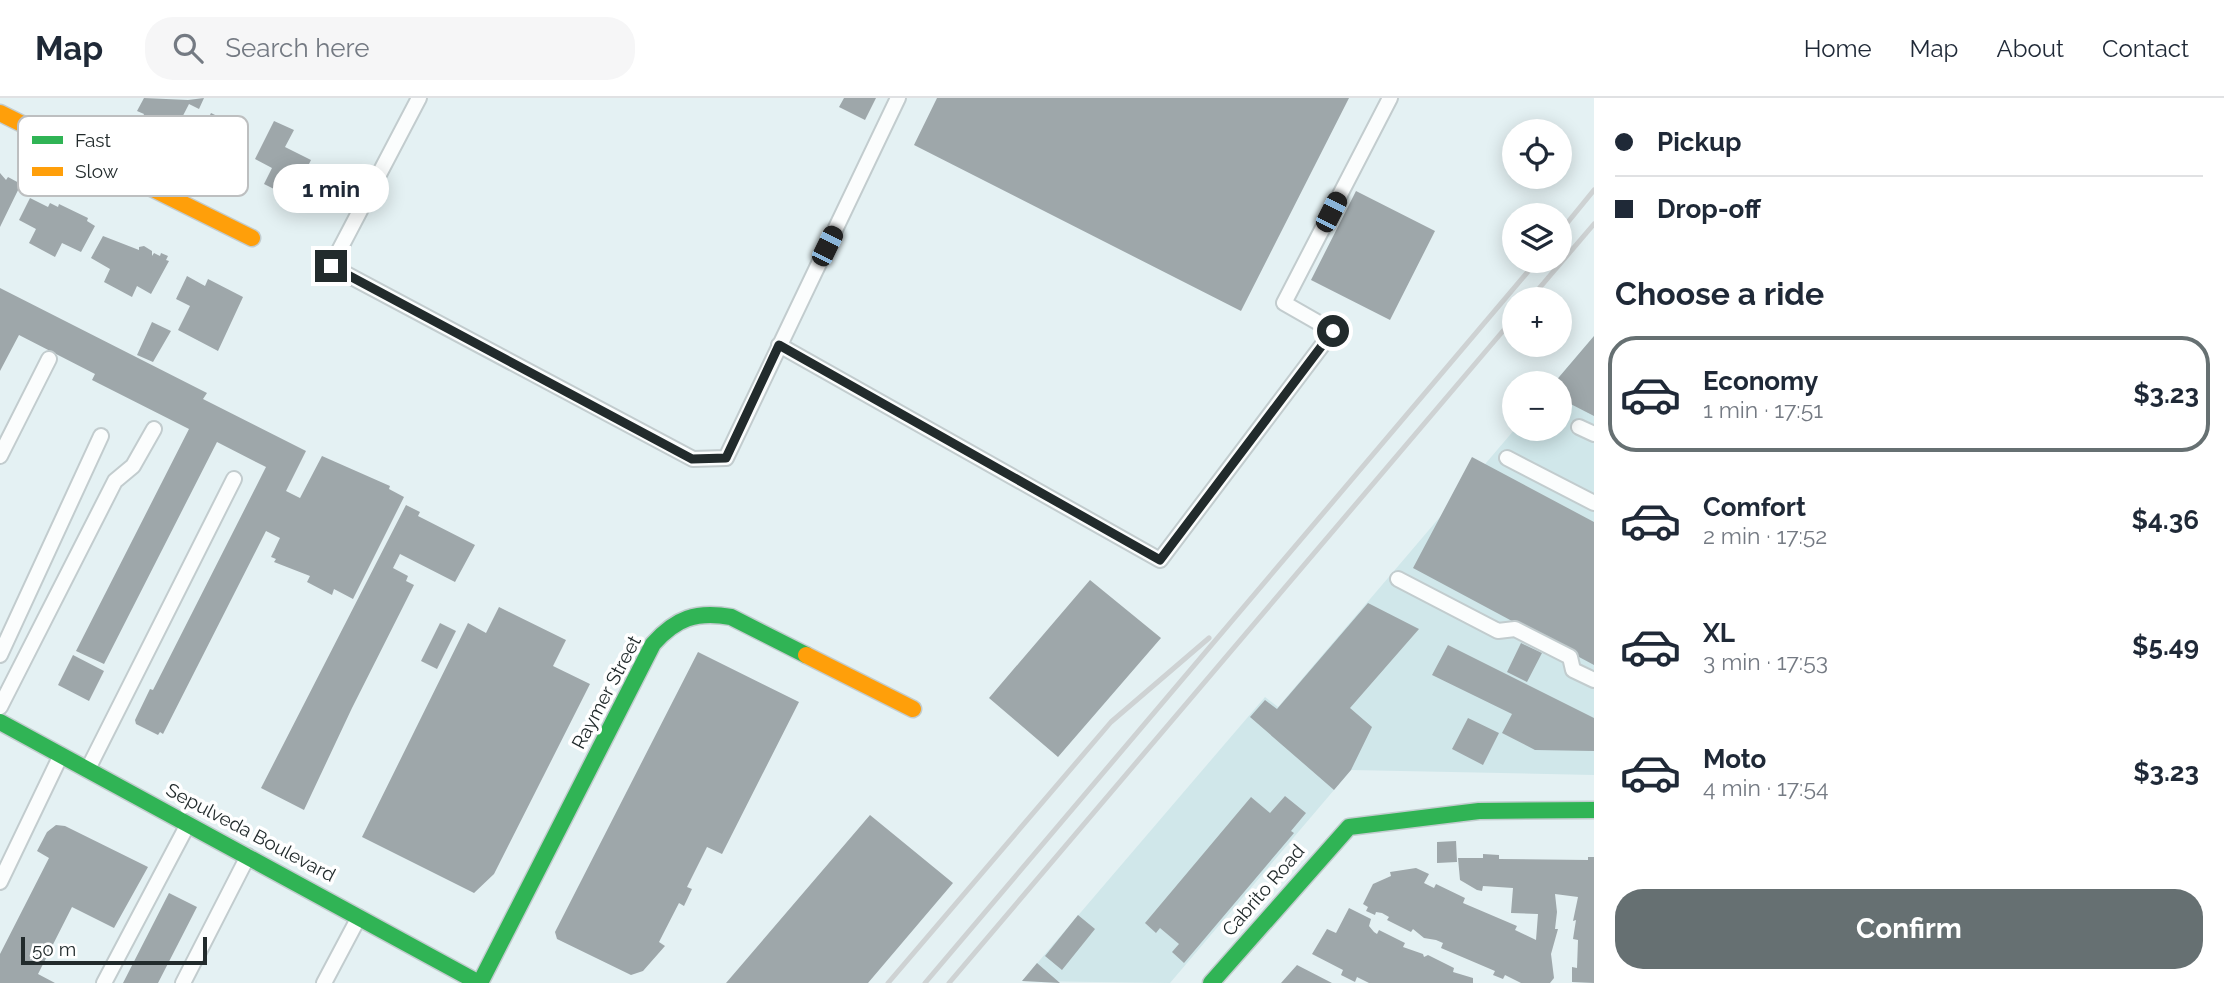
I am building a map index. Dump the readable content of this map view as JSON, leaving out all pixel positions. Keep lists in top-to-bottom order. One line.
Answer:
{"streets":{"street":["Raymer Street","Sepulveda Boulevard","Cabrito Road"]},"crossings":[["Raymer Street","Sepulveda Boulevard"]],"legend":["Fast","Slow"],"scale_bar":"50 m","page":{"header":"Map","search":"Search here","nav":["Home","Map","About","Contact"],"banner":["Pickup","Drop-off"],"map_buttons":["+","−"],"bubble":"1 min","heading":"Choose a ride","list":[{"name":"Economy","note":"1 min · 17:51","value":"$3.23"},{"name":"Comfort","note":"2 min · 17:52","value":"$4.36"},{"name":"XL","note":"3 min · 17:53","value":"$5.49"},{"name":"Moto","note":"4 min · 17:54","value":"$3.23"}],"buttons":"Confirm","scale":"50 m"}}
